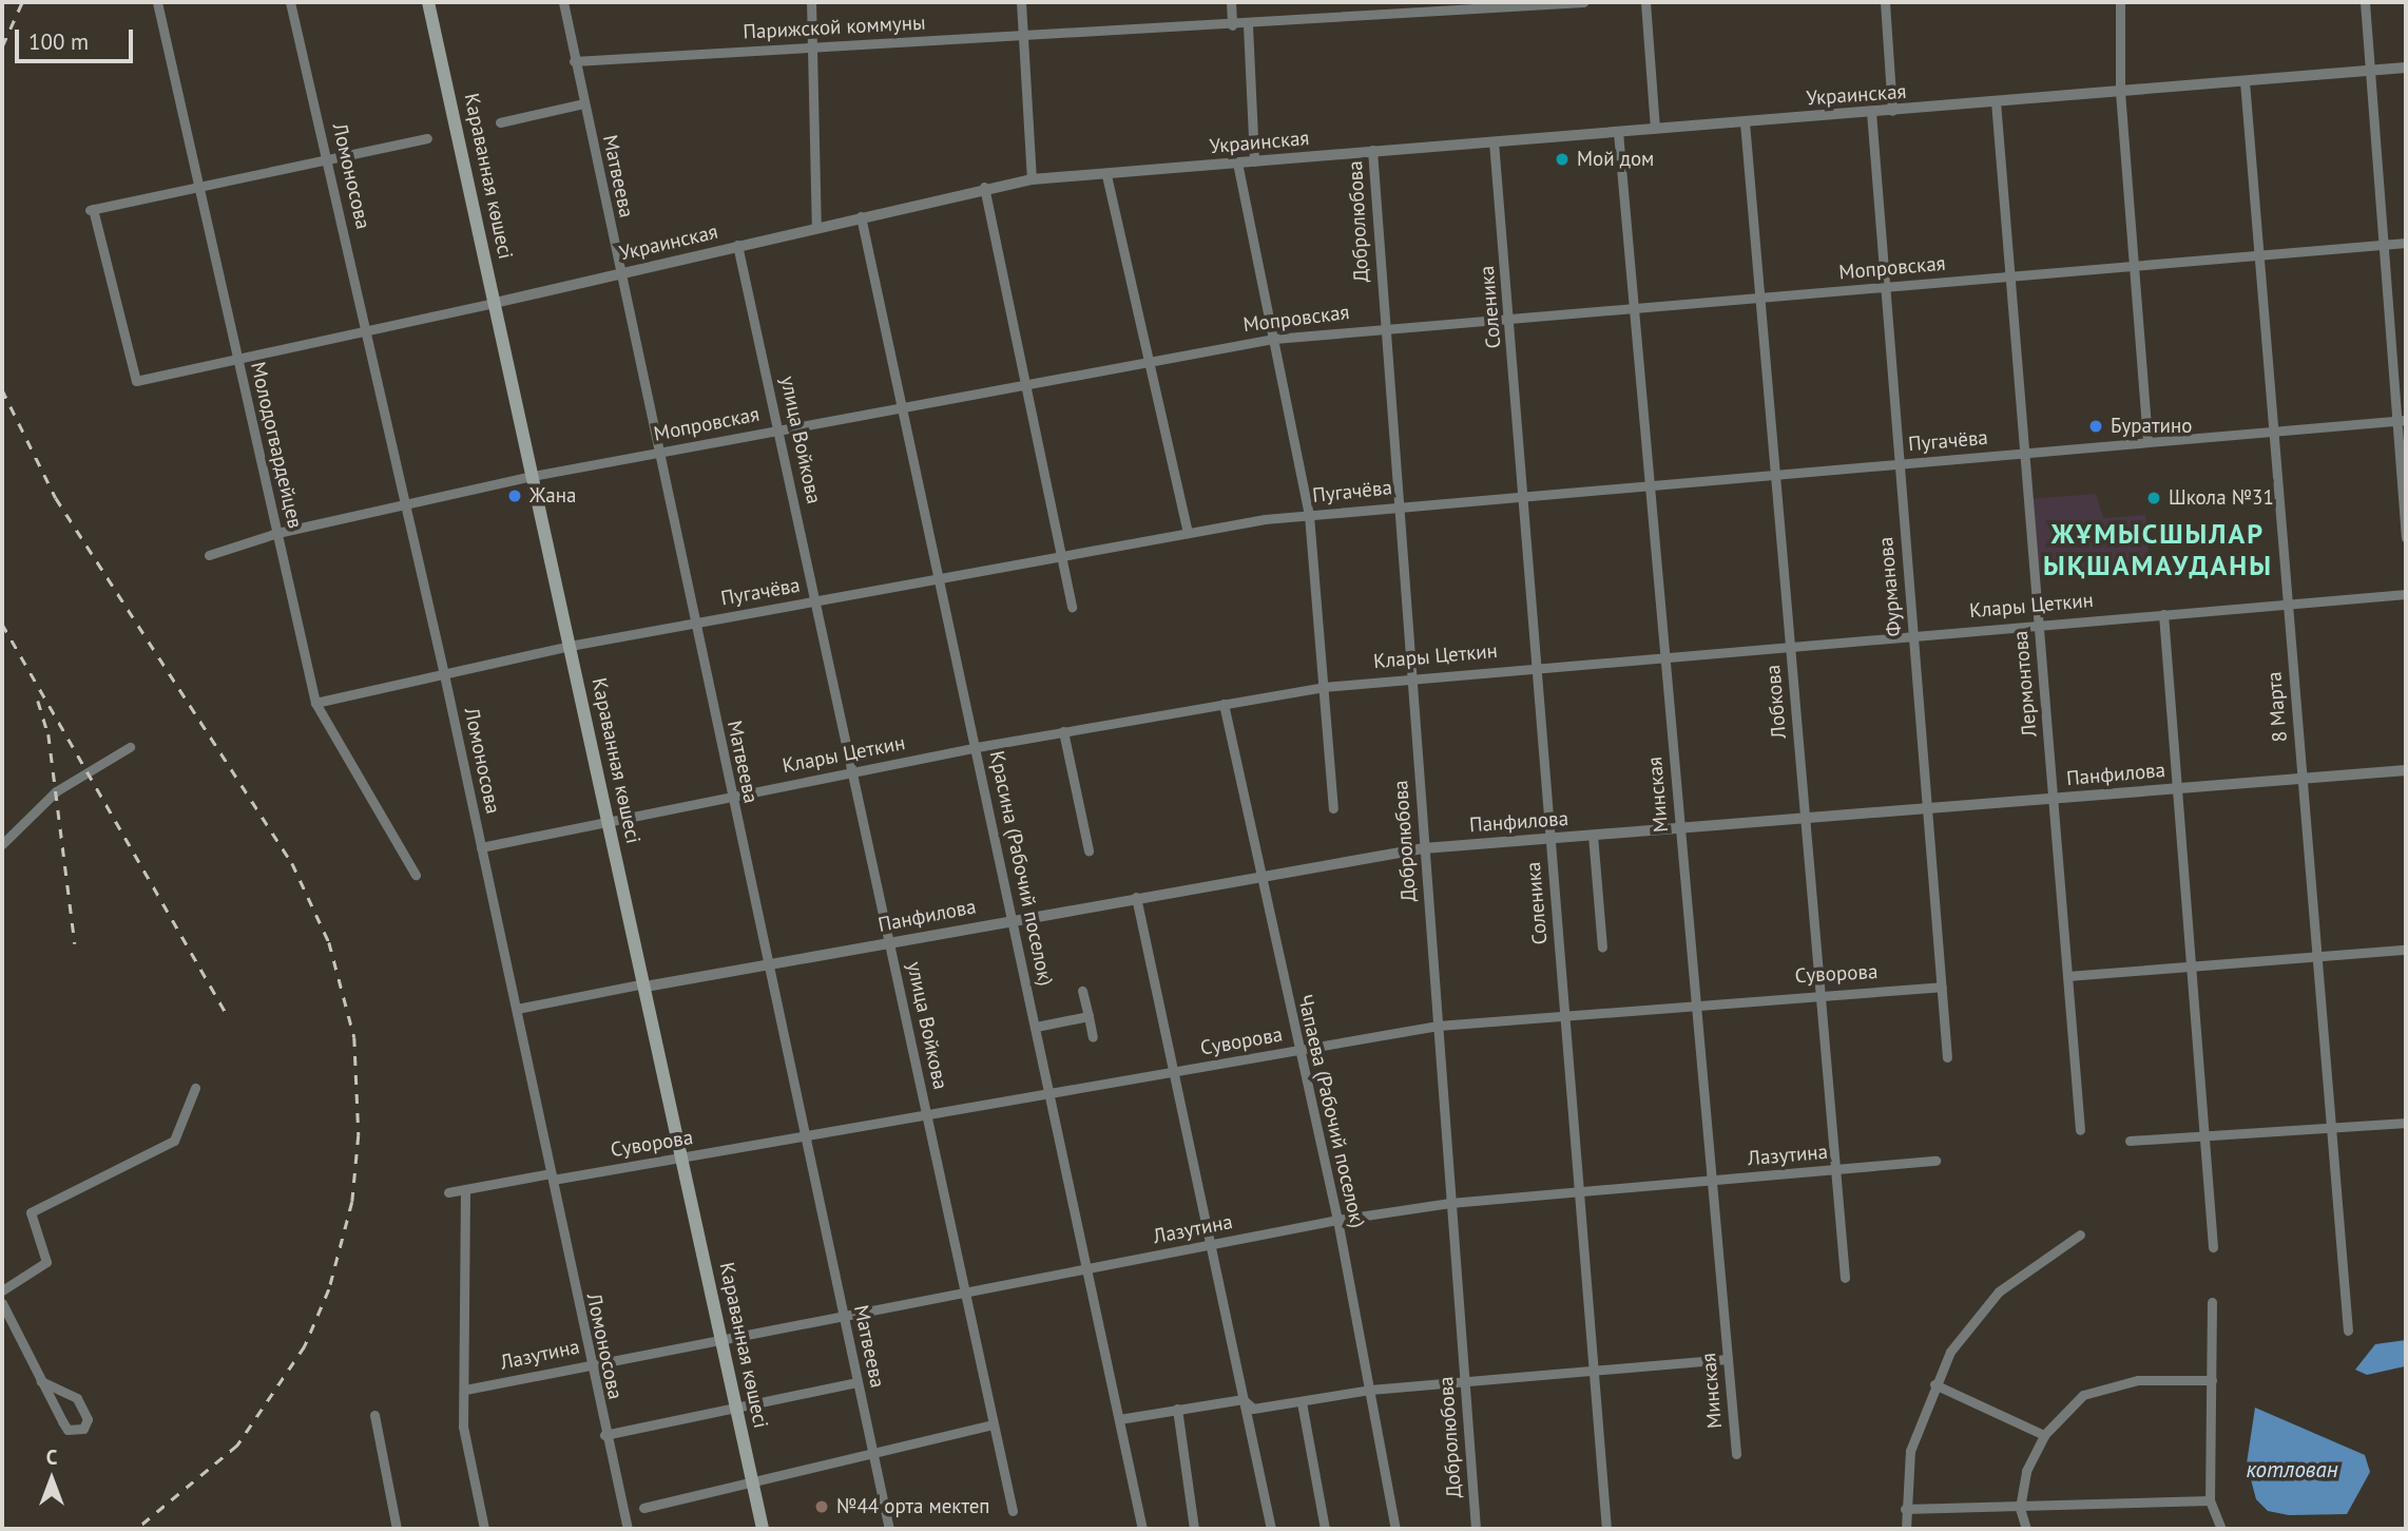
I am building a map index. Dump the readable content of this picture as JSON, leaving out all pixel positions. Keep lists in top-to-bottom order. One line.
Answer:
{"streets":{"main road":["Караванная көшесі"],"street":["Парижской коммуны","Украинская","Ломоносова","Матвеева","Добролюбова","Мопровская","Соленика","улица Войкова","Пугачёва","Молодогвардейцев","Фурманова","Клары Цеткин","Лермонтова","Лобкова","8 Марта","Панфилова","Минская","Красина (Рабочий поселок)","Суворова","Чапаева (Рабочий поселок)","Лазутина"]},"crossings":[["Парижской коммуны","Матвеева"],["Украинская","Ломоносова"],["Украинская","Караванная көшесі"],["Украинская","Матвеева"],["Украинская","Добролюбова"],["Украинская","Соленика"],["Украинская","улица Войкова"],["Украинская","Молодогвардейцев"],["Украинская","Фурманова"],["Украинская","Лермонтова"],["Украинская","Лобкова"],["Украинская","8 Марта"],["Украинская","Минская"],["Украинская","Красина (Рабочий поселок)"],["Ломоносова","Мопровская"],["Ломоносова","Пугачёва"],["Ломоносова","Клары Цеткин"],["Ломоносова","Панфилова"],["Ломоносова","Суворова"],["Ломоносова","Лазутина"],["Караванная көшесі","Мопровская"],["Караванная көшесі","Пугачёва"],["Караванная көшесі","Клары Цеткин"],["Караванная көшесі","Панфилова"],["Караванная көшесі","Суворова"],["Караванная көшесі","Лазутина"],["Матвеева","Мопровская"],["Матвеева","Пугачёва"],["Матвеева","Клары Цеткин"],["Матвеева","Панфилова"],["Матвеева","Суворова"],["Матвеева","Лазутина"],["Добролюбова","Мопровская"],["Добролюбова","Пугачёва"],["Добролюбова","Клары Цеткин"],["Добролюбова","Панфилова"],["Добролюбова","Суворова"],["Добролюбова","Лазутина"],["Мопровская","Соленика"],["Мопровская","улица Войкова"],["Мопровская","Молодогвардейцев"],["Мопровская","Фурманова"],["Мопровская","Лермонтова"],["Мопровская","Лобкова"],["Мопровская","8 Марта"],["Мопровская","Минская"],["Мопровская","Красина (Рабочий поселок)"],["Соленика","Пугачёва"],["Соленика","Клары Цеткин"],["Соленика","Панфилова"],["Соленика","Суворова"],["Соленика","Лазутина"],["улица Войкова","Пугачёва"],["улица Войкова","Клары Цеткин"],["улица Войкова","Панфилова"],["улица Войкова","Суворова"],["улица Войкова","Лазутина"],["Пугачёва","Молодогвардейцев"],["Пугачёва","Фурманова"],["Пугачёва","Лермонтова"],["Пугачёва","Лобкова"],["Пугачёва","8 Марта"],["Пугачёва","Минская"],["Пугачёва","Красина (Рабочий поселок)"],["Фурманова","Клары Цеткин"],["Фурманова","Панфилова"],["Фурманова","Суворова"],["Клары Цеткин","Лермонтова"],["Клары Цеткин","Лобкова"],["Клары Цеткин","8 Марта"],["Клары Цеткин","Минская"],["Клары Цеткин","Красина (Рабочий поселок)"],["Клары Цеткин","Чапаева (Рабочий поселок)"],["Лермонтова","Панфилова"],["Лобкова","Панфилова"],["Лобкова","Суворова"],["Лобкова","Лазутина"],["8 Марта","Панфилова"],["Панфилова","Минская"],["Панфилова","Красина (Рабочий поселок)"],["Панфилова","Чапаева (Рабочий поселок)"],["Минская","Суворова"],["Минская","Лазутина"],["Красина (Рабочий поселок)","Суворова"],["Красина (Рабочий поселок)","Лазутина"],["Суворова","Чапаева (Рабочий поселок)"],["Чапаева (Рабочий поселок)","Лазутина"]],"districts":["ЖҰМЫСШЫЛАР ЫҚШАМАУДАНЫ"],"water":["котлован"],"places":["Мой дом","Буратино","Жана","Школа №31","№44 орта мектеп"],"scale_bar":"100 m","north":"top"}
